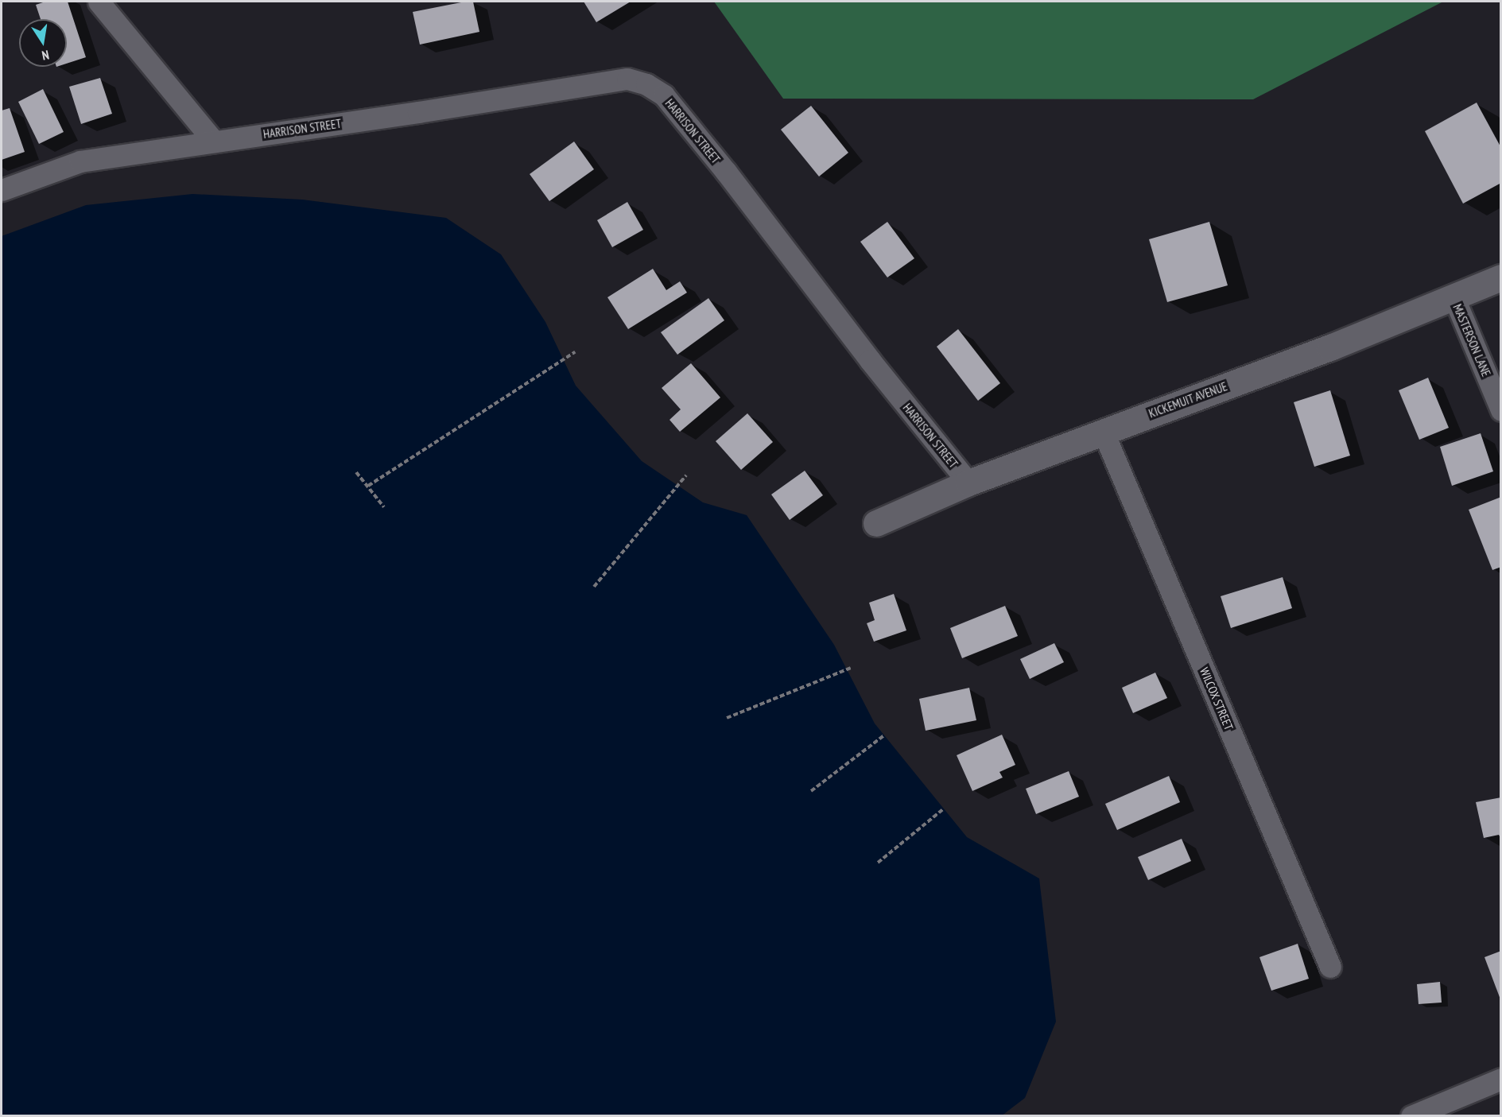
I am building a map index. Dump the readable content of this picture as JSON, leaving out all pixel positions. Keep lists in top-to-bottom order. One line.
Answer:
{"streets":{"street":["HARRISON STREET","MASTERSON LANE","KICKEMUIT AVENUE","WILCOX STREET"]},"crossings":[["HARRISON STREET","KICKEMUIT AVENUE"],["MASTERSON LANE","KICKEMUIT AVENUE"],["KICKEMUIT AVENUE","WILCOX STREET"]],"north":"bottom"}
